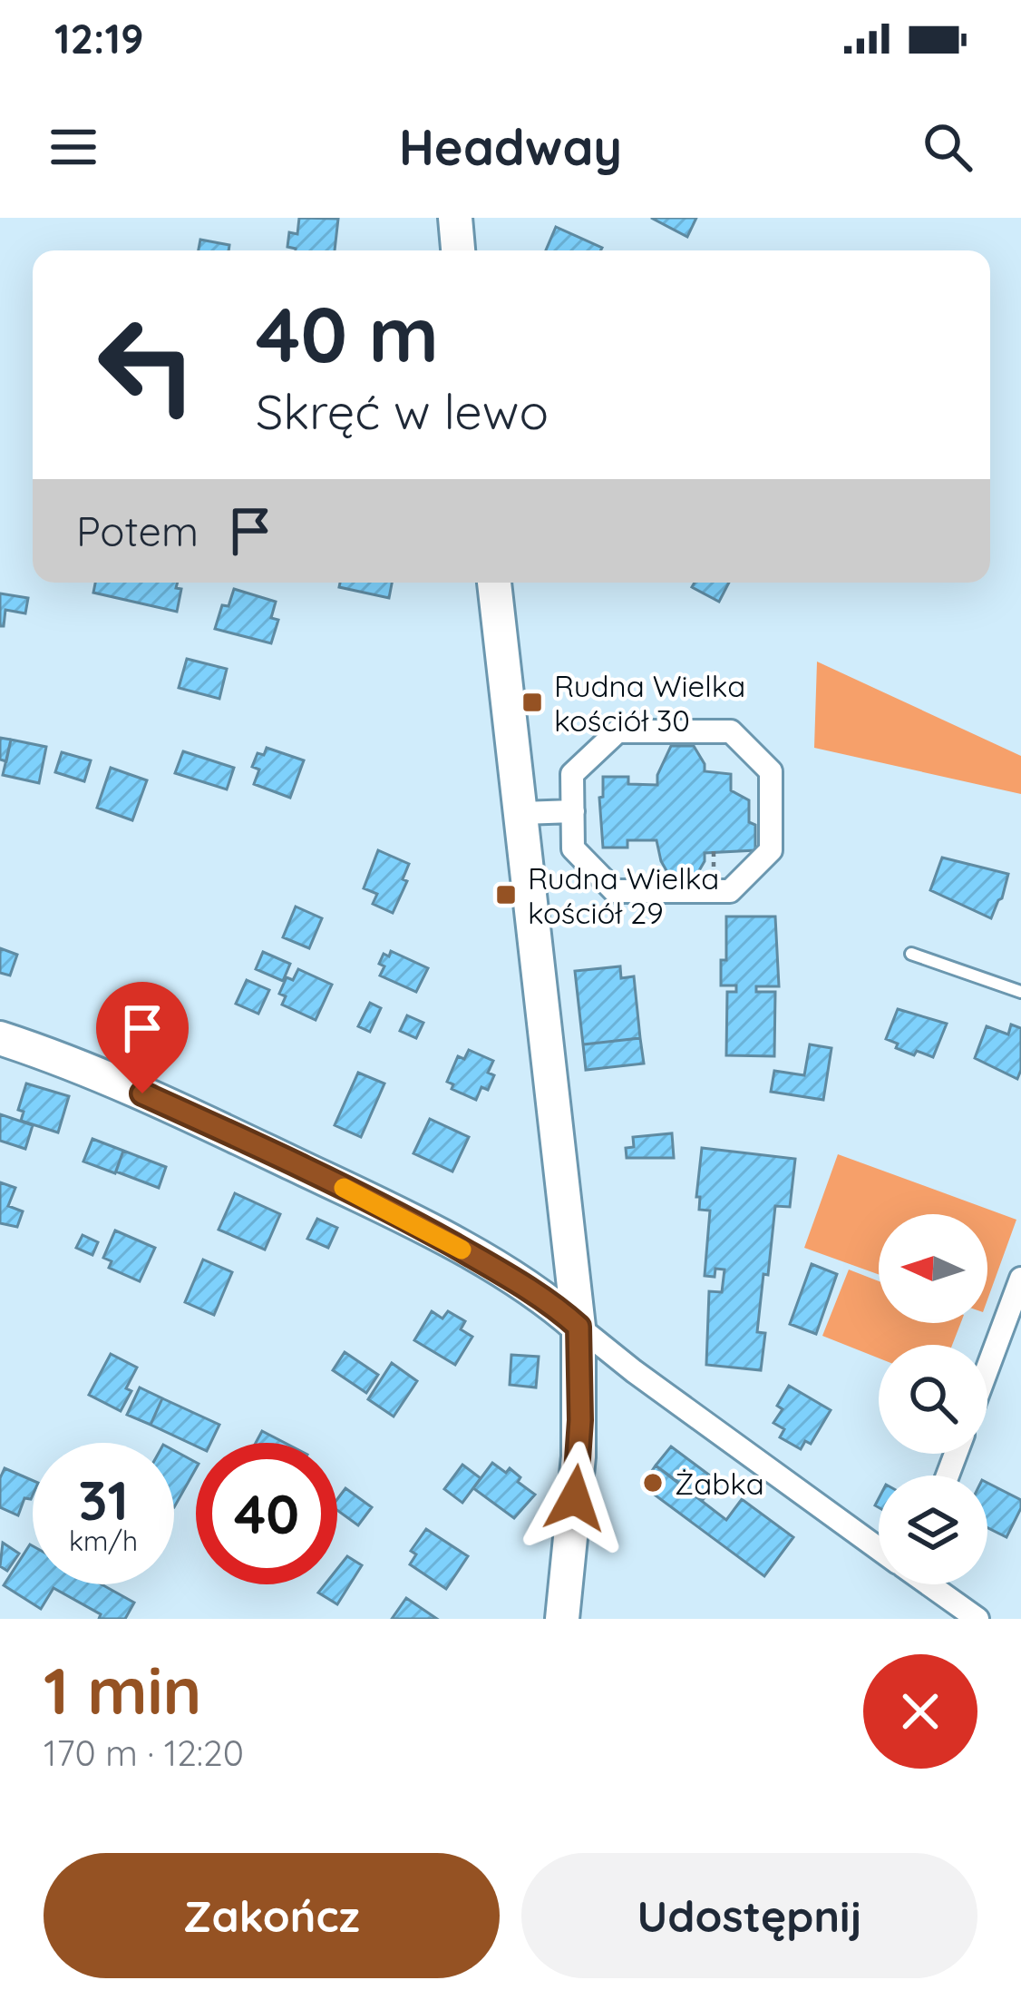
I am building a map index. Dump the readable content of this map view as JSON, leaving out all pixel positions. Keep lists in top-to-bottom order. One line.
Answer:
{"places":{"transit":["Rudna Wielka kościół 30","Rudna Wielka kościół 29"],"other":["Żabka"]},"north":"left","page":{"status":"12:19","header":"Headway","turn":["40 m","Skręć w lewo"],"then":"Potem","speed":"31 km/h","limit":"40","heading":["1 min","170 m · 12:20"],"buttons":["Zakończ","Udostępnij"]}}
